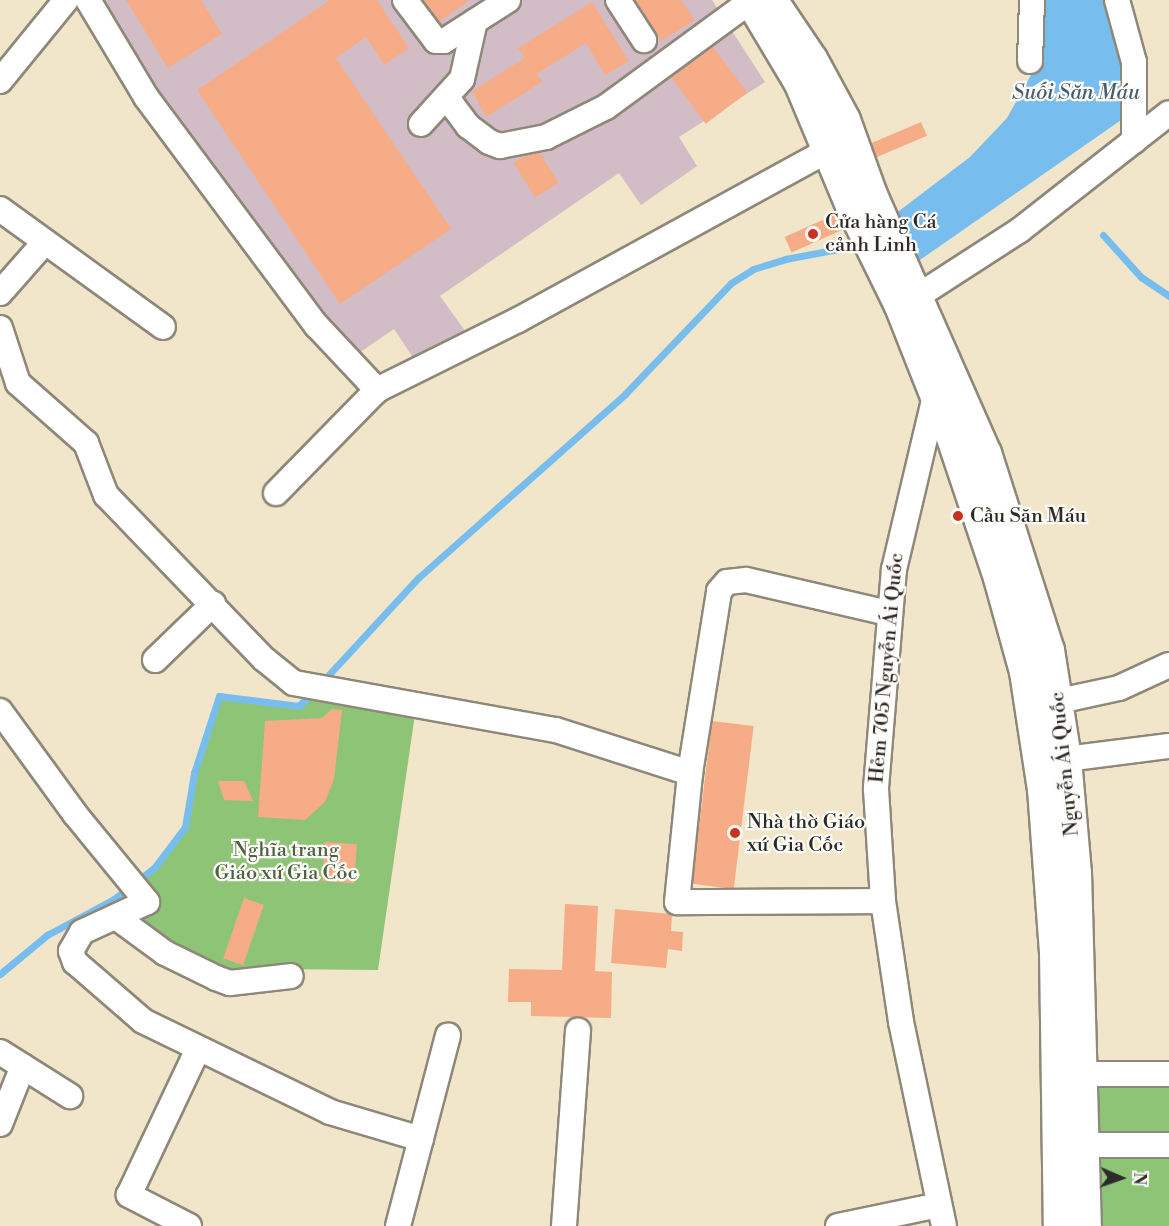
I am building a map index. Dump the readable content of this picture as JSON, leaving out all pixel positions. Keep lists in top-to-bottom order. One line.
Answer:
{"streets":{"main road":["Nguyễn Ái Quốc"],"street":["Hẻm 705 Nguyễn Ái Quốc"]},"crossings":[["Hẻm 705 Nguyễn Ái Quốc","Nguyễn Ái Quốc"]],"water":["Suối Săn Máu"],"parks":["Nghĩa trang Giáo xứ Gia Cốc"],"places":["Cửa hàng Cá cảnh Linh","Cầu Săn Máu","Nhà thờ Giáo xứ Gia Cốc"],"north":"right"}
